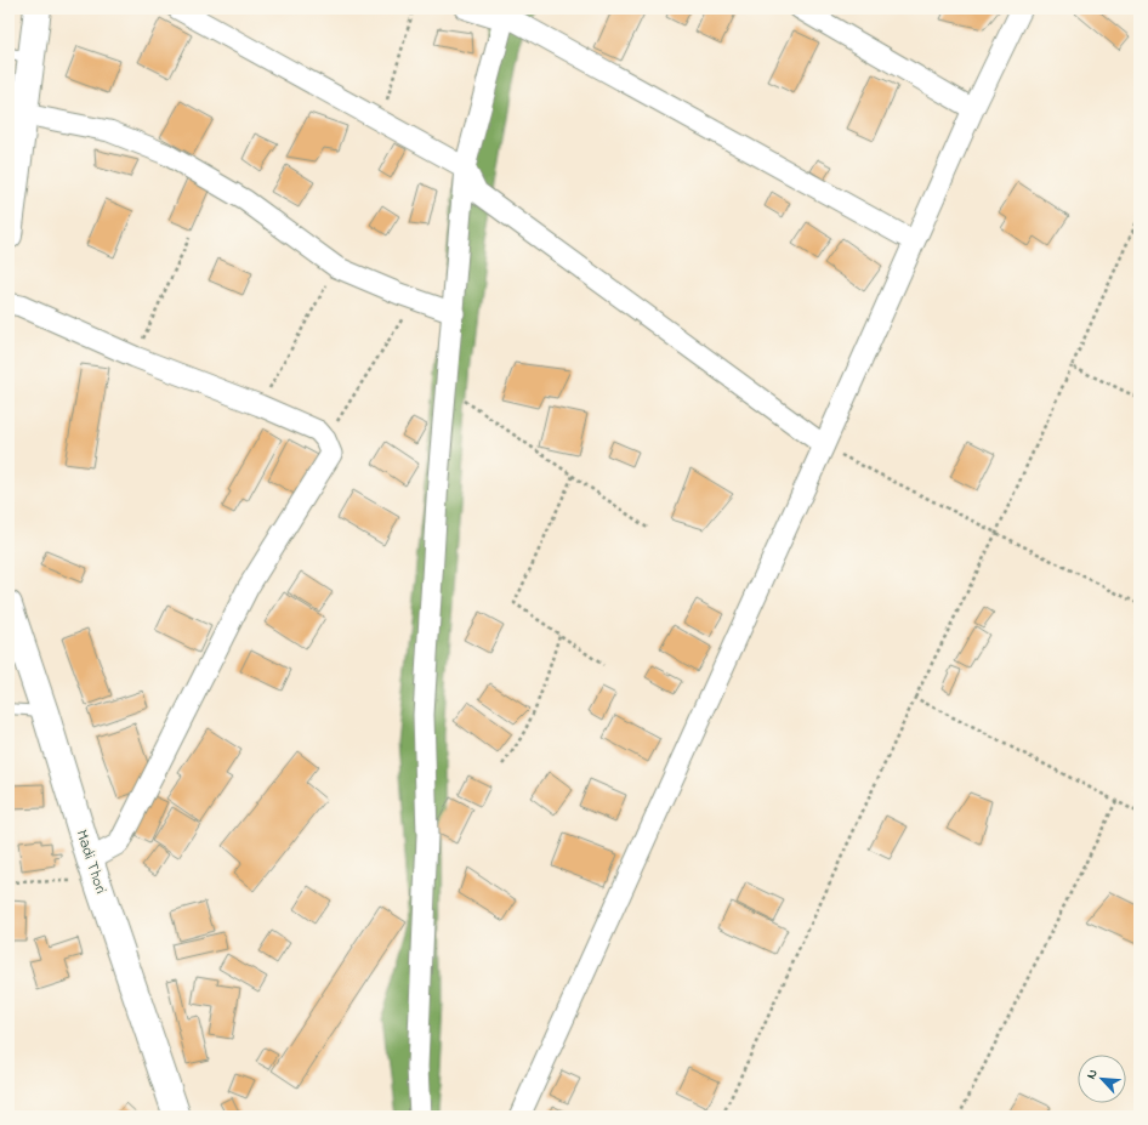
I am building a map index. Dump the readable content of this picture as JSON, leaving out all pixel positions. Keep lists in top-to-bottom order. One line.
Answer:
{"streets":{"main road":["Madi Thori"]},"north":"top left"}
